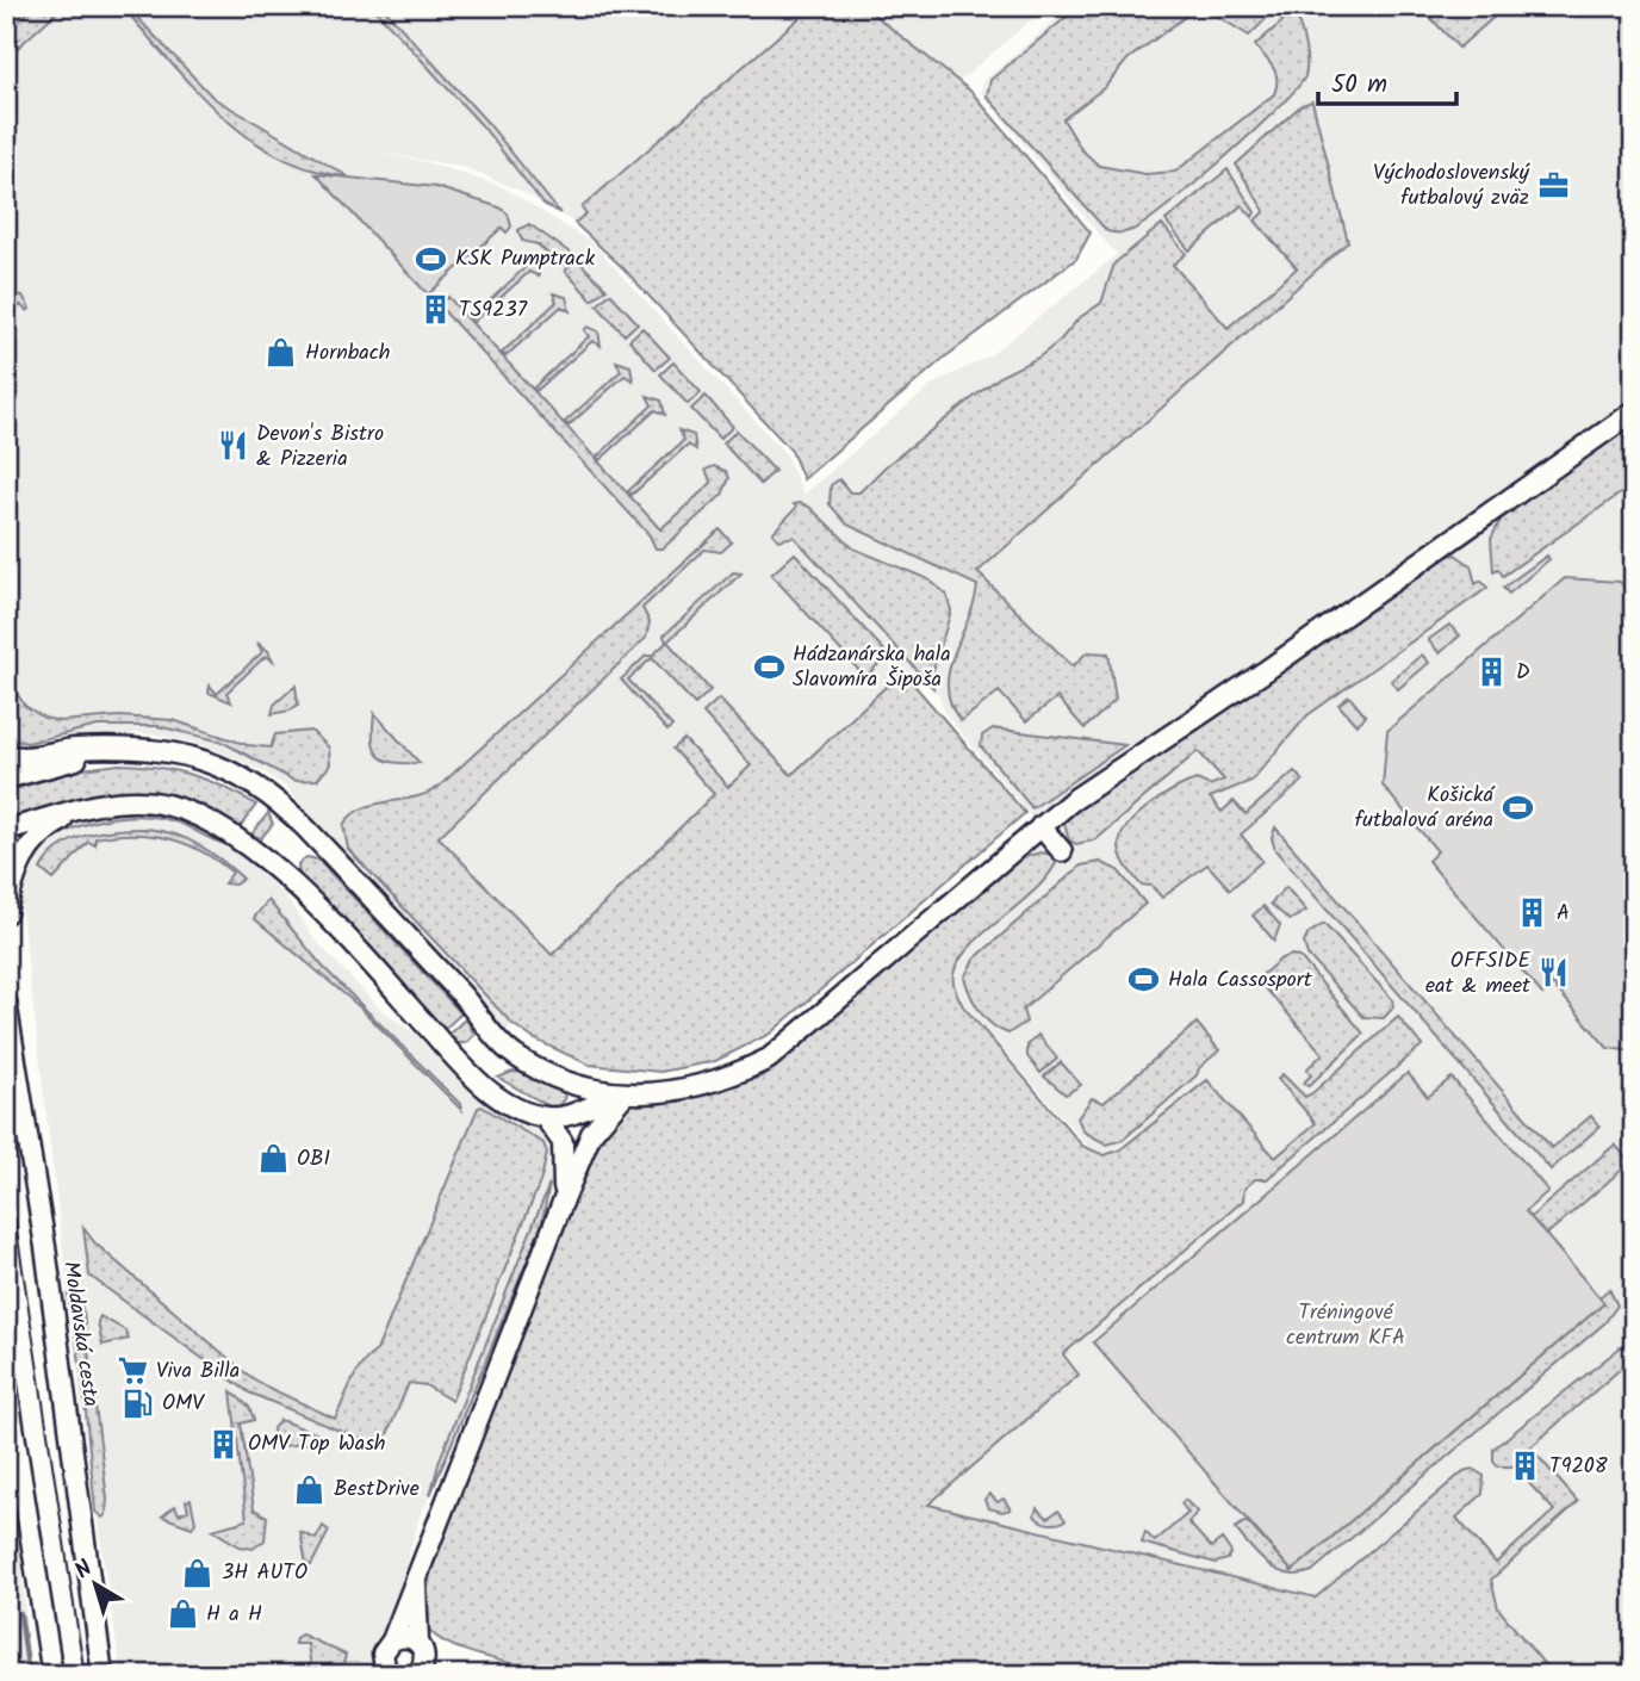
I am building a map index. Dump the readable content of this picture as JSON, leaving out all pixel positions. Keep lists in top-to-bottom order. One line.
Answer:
{"streets":{"street":["Moldavská cesta"]},"parks":["Tréningové centrum KFA"],"places":{"office":["Východoslovenský futbalový zväz"],"sports":["KSK Pumptrack","Hádzanárska hala Slavomíra Šipoša","Košická futbalová aréna","Hala Cassosport"],"building":["TS9237","D","A","OMV Top Wash","T9208"],"shop":["Hornbach","OBI","BestDrive","3H AUTO","H a H"],"restaurant":["Devon's Bistro & Pizzeria","OFFSIDE eat & meet"],"supermarket":["Viva Billa"],"fuel station":["OMV"]},"scale_bar":"50 m","north":"top left"}
